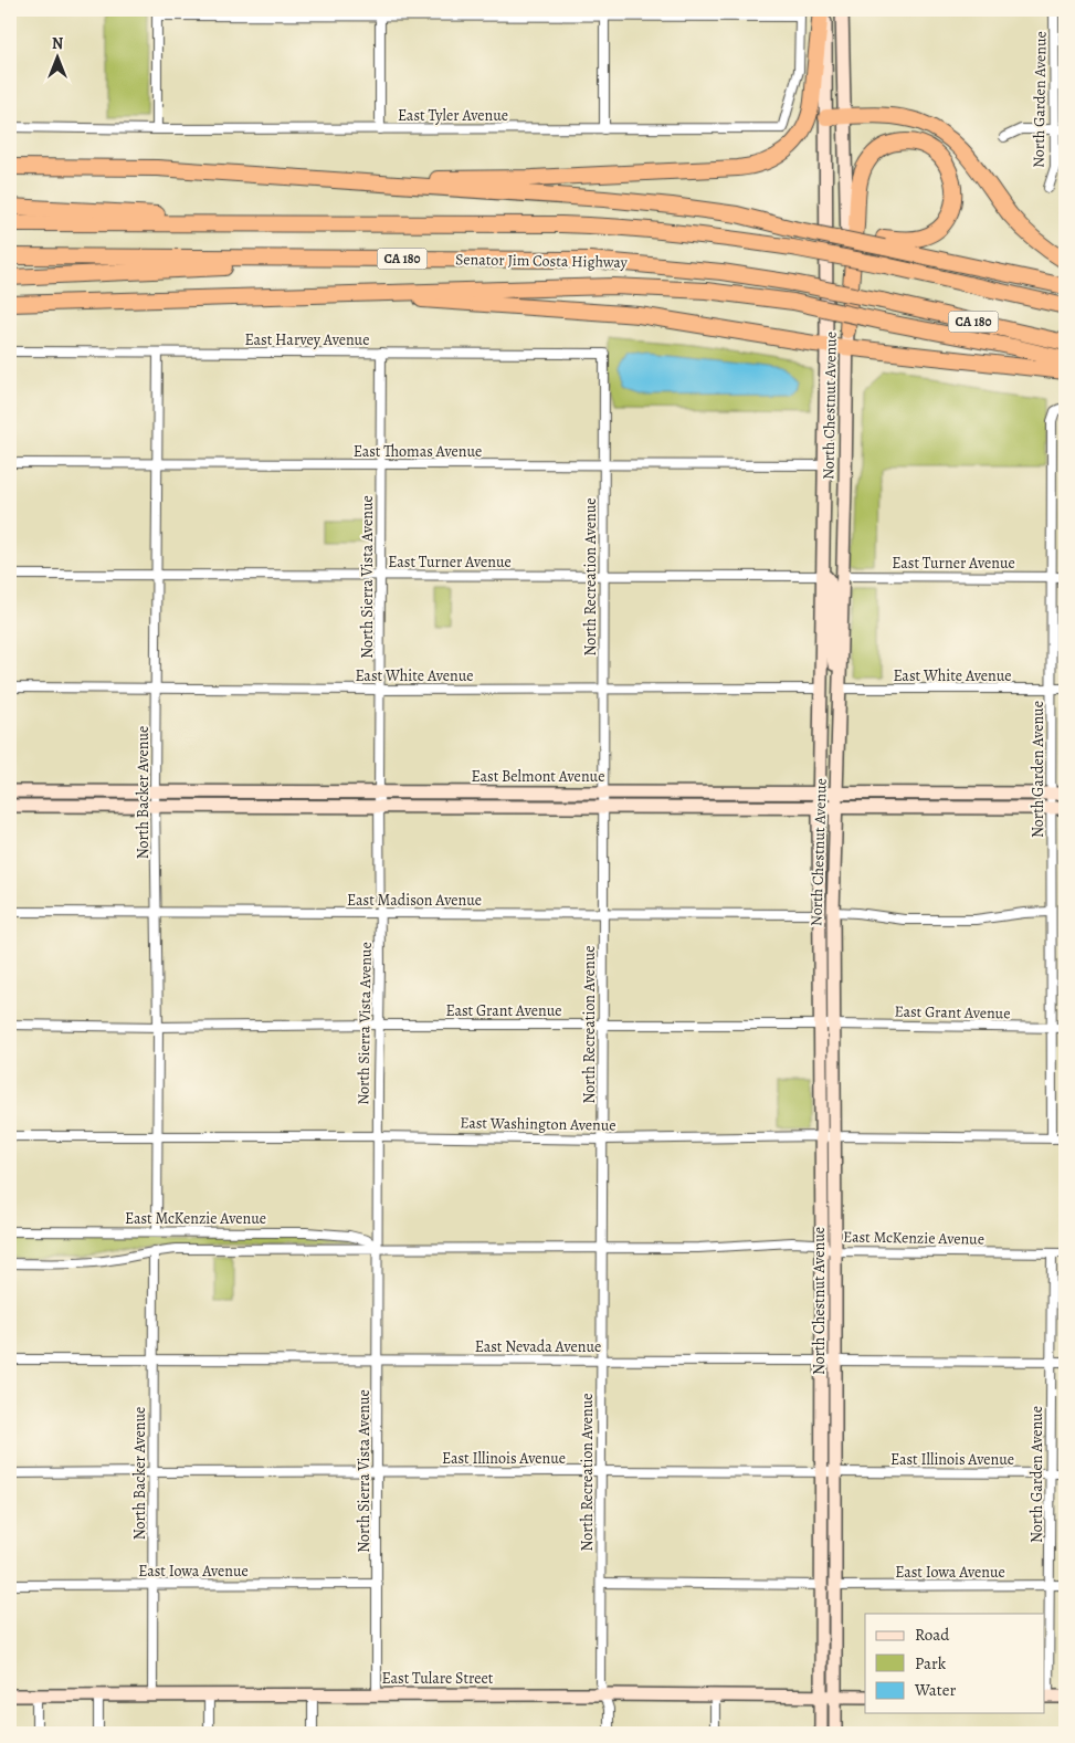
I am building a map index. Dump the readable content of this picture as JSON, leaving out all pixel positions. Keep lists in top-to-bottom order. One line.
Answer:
{"streets":{"highway":["CA 180","Senator Jim Costa Highway"],"main road":["North Chestnut Avenue","East Belmont Avenue","East Tulare Street"],"street":["North Garden Avenue","East Tyler Avenue","East Harvey Avenue","East Thomas Avenue","East Turner Avenue","North Sierra Vista Avenue","North Recreation Avenue","East White Avenue","North Backer Avenue","East Madison Avenue","East Grant Avenue","East Washington Avenue","East McKenzie Avenue","East Nevada Avenue","East Illinois Avenue","East Iowa Avenue"]},"crossings":[["North Garden Avenue","East Turner Avenue"],["North Garden Avenue","East White Avenue"],["North Garden Avenue","East Belmont Avenue"],["North Garden Avenue","East Grant Avenue"],["North Garden Avenue","East Washington Avenue"],["North Garden Avenue","East McKenzie Avenue"],["North Garden Avenue","East Nevada Avenue"],["North Garden Avenue","East Illinois Avenue"],["North Garden Avenue","East Iowa Avenue"],["East Harvey Avenue","North Sierra Vista Avenue"],["East Harvey Avenue","North Recreation Avenue"],["East Harvey Avenue","North Backer Avenue"],["North Chestnut Avenue","East Thomas Avenue"],["North Chestnut Avenue","East Turner Avenue"],["North Chestnut Avenue","East White Avenue"],["North Chestnut Avenue","East Belmont Avenue"],["North Chestnut Avenue","East Madison Avenue"],["North Chestnut Avenue","East Grant Avenue"],["North Chestnut Avenue","East Washington Avenue"],["North Chestnut Avenue","East McKenzie Avenue"],["North Chestnut Avenue","East Nevada Avenue"],["North Chestnut Avenue","East Illinois Avenue"],["North Chestnut Avenue","East Iowa Avenue"],["North Chestnut Avenue","East Tulare Street"],["East Thomas Avenue","North Sierra Vista Avenue"],["East Thomas Avenue","North Recreation Avenue"],["East Thomas Avenue","North Backer Avenue"],["East Turner Avenue","North Sierra Vista Avenue"],["East Turner Avenue","North Recreation Avenue"],["East Turner Avenue","North Backer Avenue"],["North Sierra Vista Avenue","East White Avenue"],["North Sierra Vista Avenue","East Belmont Avenue"],["North Sierra Vista Avenue","East Madison Avenue"],["North Sierra Vista Avenue","East Grant Avenue"],["North Sierra Vista Avenue","East Washington Avenue"],["North Sierra Vista Avenue","East McKenzie Avenue"],["North Sierra Vista Avenue","East Nevada Avenue"],["North Sierra Vista Avenue","East Illinois Avenue"],["North Sierra Vista Avenue","East Iowa Avenue"],["North Sierra Vista Avenue","East Tulare Street"],["North Recreation Avenue","East White Avenue"],["North Recreation Avenue","East Belmont Avenue"],["North Recreation Avenue","East Madison Avenue"],["North Recreation Avenue","East Grant Avenue"],["North Recreation Avenue","East Washington Avenue"],["North Recreation Avenue","East McKenzie Avenue"],["North Recreation Avenue","East Nevada Avenue"],["North Recreation Avenue","East Illinois Avenue"],["North Recreation Avenue","East Tulare Street"],["East White Avenue","North Backer Avenue"],["East Belmont Avenue","North Backer Avenue"],["North Backer Avenue","East Madison Avenue"],["North Backer Avenue","East Grant Avenue"],["North Backer Avenue","East Washington Avenue"],["North Backer Avenue","East McKenzie Avenue"],["North Backer Avenue","East Nevada Avenue"],["North Backer Avenue","East Illinois Avenue"],["North Backer Avenue","East Iowa Avenue"],["North Backer Avenue","East Tulare Street"]],"legend":["Road","Park","Water"],"north":"top"}
